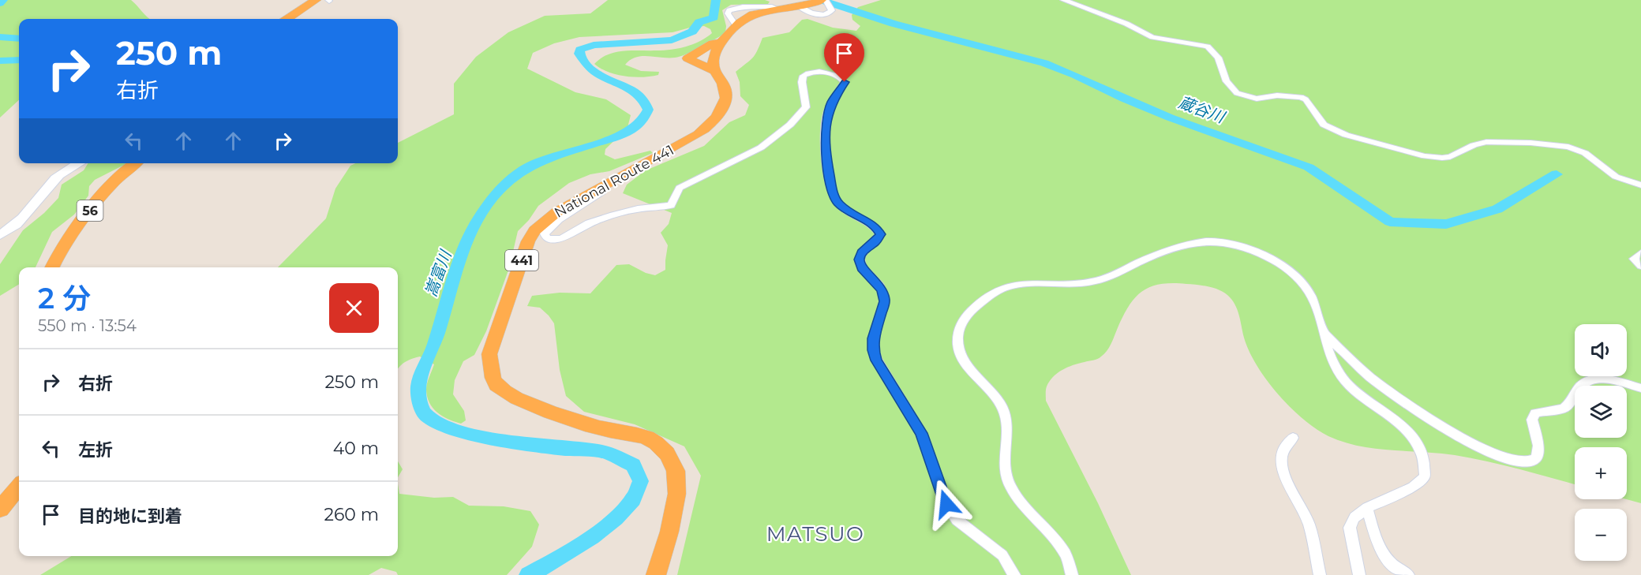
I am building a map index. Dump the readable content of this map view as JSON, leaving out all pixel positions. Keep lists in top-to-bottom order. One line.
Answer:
{"streets":{"highway":["National Route 441","56","441"]},"districts":["MATSUO"],"water":["蔵谷川","嵩富川"],"page":{"turn":["250 m","右折"],"heading":["2 分","550 m · 13:54"],"map_buttons":["+","−"],"list":[{"name":"右折","value":"250 m"},{"name":"左折","value":"40 m"},{"name":"目的地に到着","value":"260 m"}]}}
